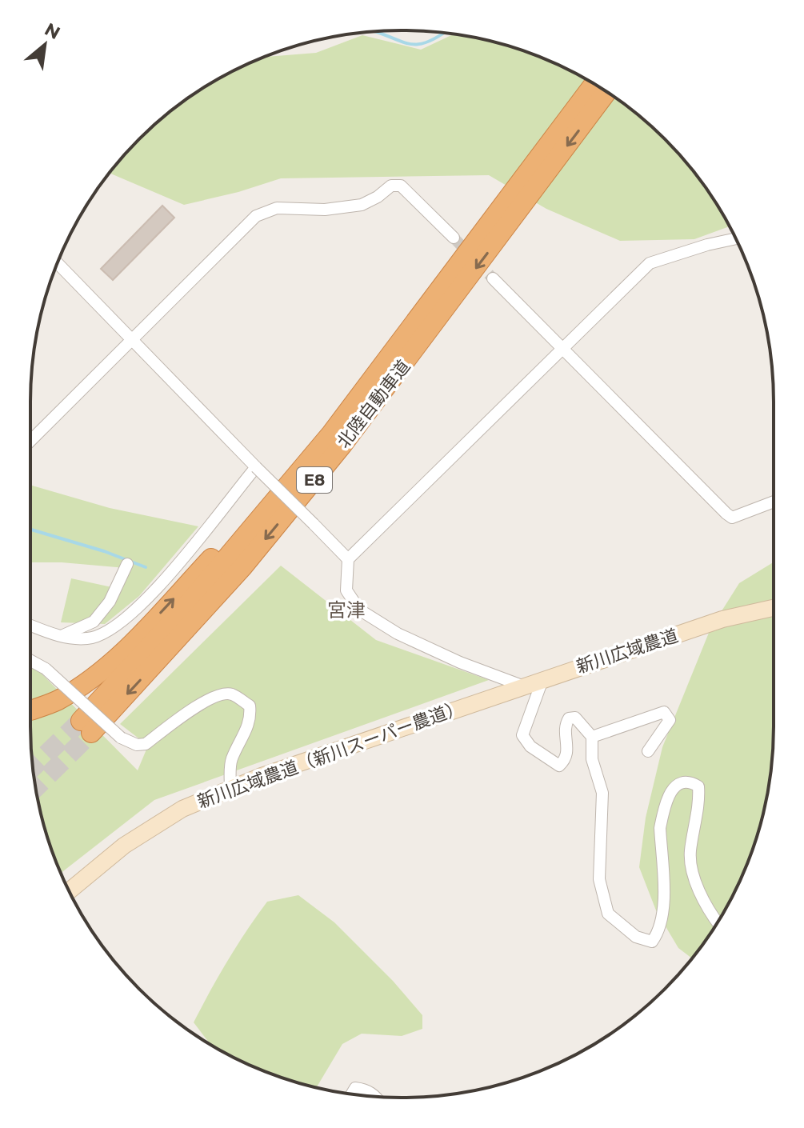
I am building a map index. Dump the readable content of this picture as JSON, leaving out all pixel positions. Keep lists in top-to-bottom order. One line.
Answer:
{"streets":{"highway":["北陸自動車道","E8"],"street":["新川広域農道","新川広域農道（新川スーパー農道）"]},"crossings":[["新川広域農道","新川広域農道（新川スーパー農道）"]],"districts":["宮津"],"north":"top right"}
